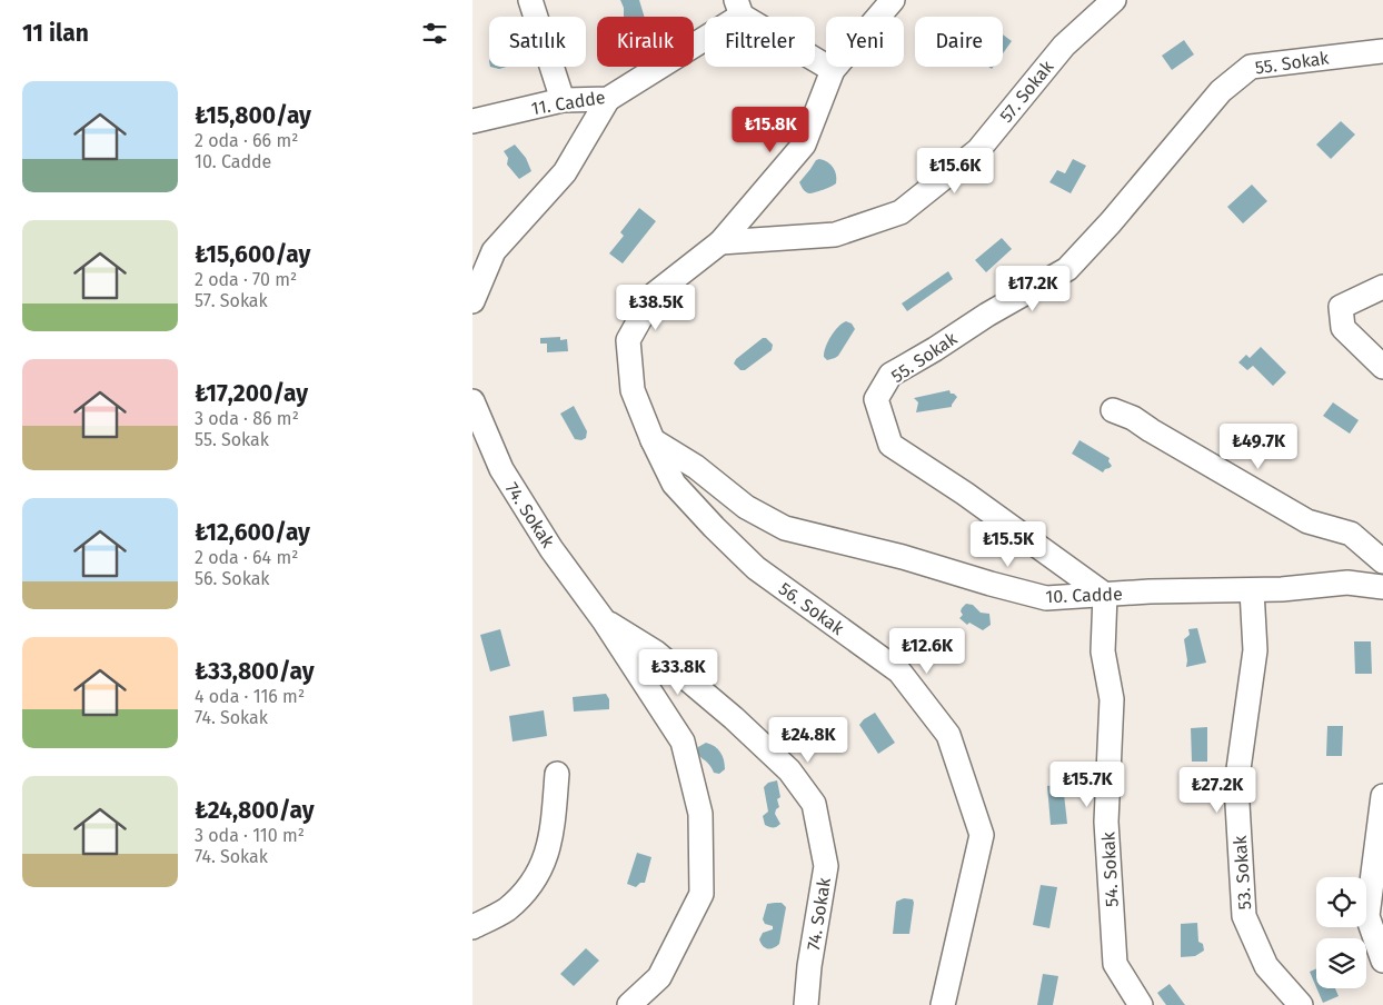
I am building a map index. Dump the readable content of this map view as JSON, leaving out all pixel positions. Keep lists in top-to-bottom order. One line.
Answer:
{"streets":{"street":["55. Sokak","57. Sokak","11. Cadde","74. Sokak","10. Cadde","56. Sokak","54. Sokak","53. Sokak"]},"crossings":[["55. Sokak","10. Cadde"],["55. Sokak","54. Sokak"],["57. Sokak","56. Sokak"],["10. Cadde","56. Sokak"],["10. Cadde","54. Sokak"],["10. Cadde","53. Sokak"]],"page":{"heading":"11 ilan","chip":["Satılık","Kiralık","Filtreler","Yeni","Daire"],"list":[{"name":"₺15,800/ay","note":"2 oda · 66 m² · 10. Cadde"},{"name":"₺15,600/ay","note":"2 oda · 70 m² · 57. Sokak"},{"name":"₺17,200/ay","note":"3 oda · 86 m² · 55. Sokak"},{"name":"₺12,600/ay","note":"2 oda · 64 m² · 56. Sokak"},{"name":"₺33,800/ay","note":"4 oda · 116 m² · 74. Sokak"},{"name":"₺24,800/ay","note":"3 oda · 110 m² · 74. Sokak"}],"price":["₺15.8K","₺15.6K","₺17.2K","₺38.5K","₺49.7K","₺15.5K","₺12.6K","₺33.8K","₺24.8K","₺15.7K","₺27.2K"]}}
